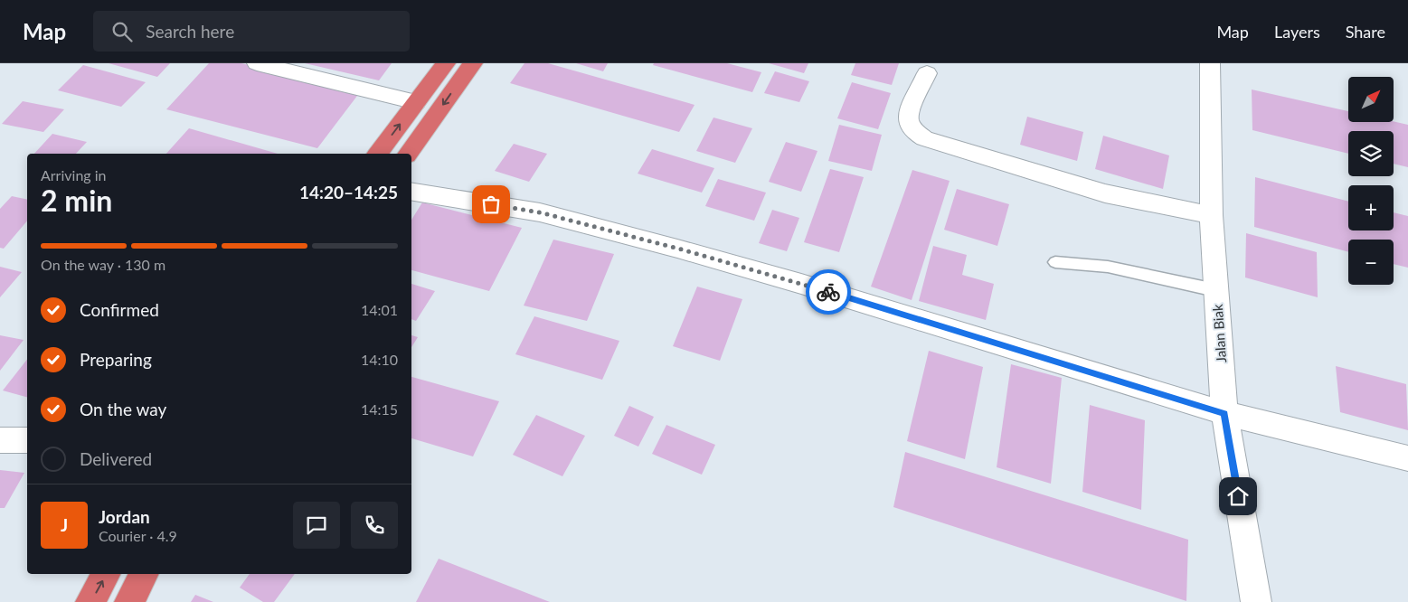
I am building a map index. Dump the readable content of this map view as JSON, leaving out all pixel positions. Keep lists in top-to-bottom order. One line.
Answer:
{"streets":{"street":["Jalan Biak"]},"north":"top right","page":{"header":"Map","search":"Search here","nav":["Map","Layers","Share"],"map_buttons":["+","−"],"heading":["2 min","Arriving in","14:20–14:25"],"panel":["Jordan","Courier · 4.9"],"bar":"On the way · 130 m","list":[["Confirmed","14:01"],["Preparing","14:10"],["On the way","14:15"],"Delivered"],"round":"J"}}
